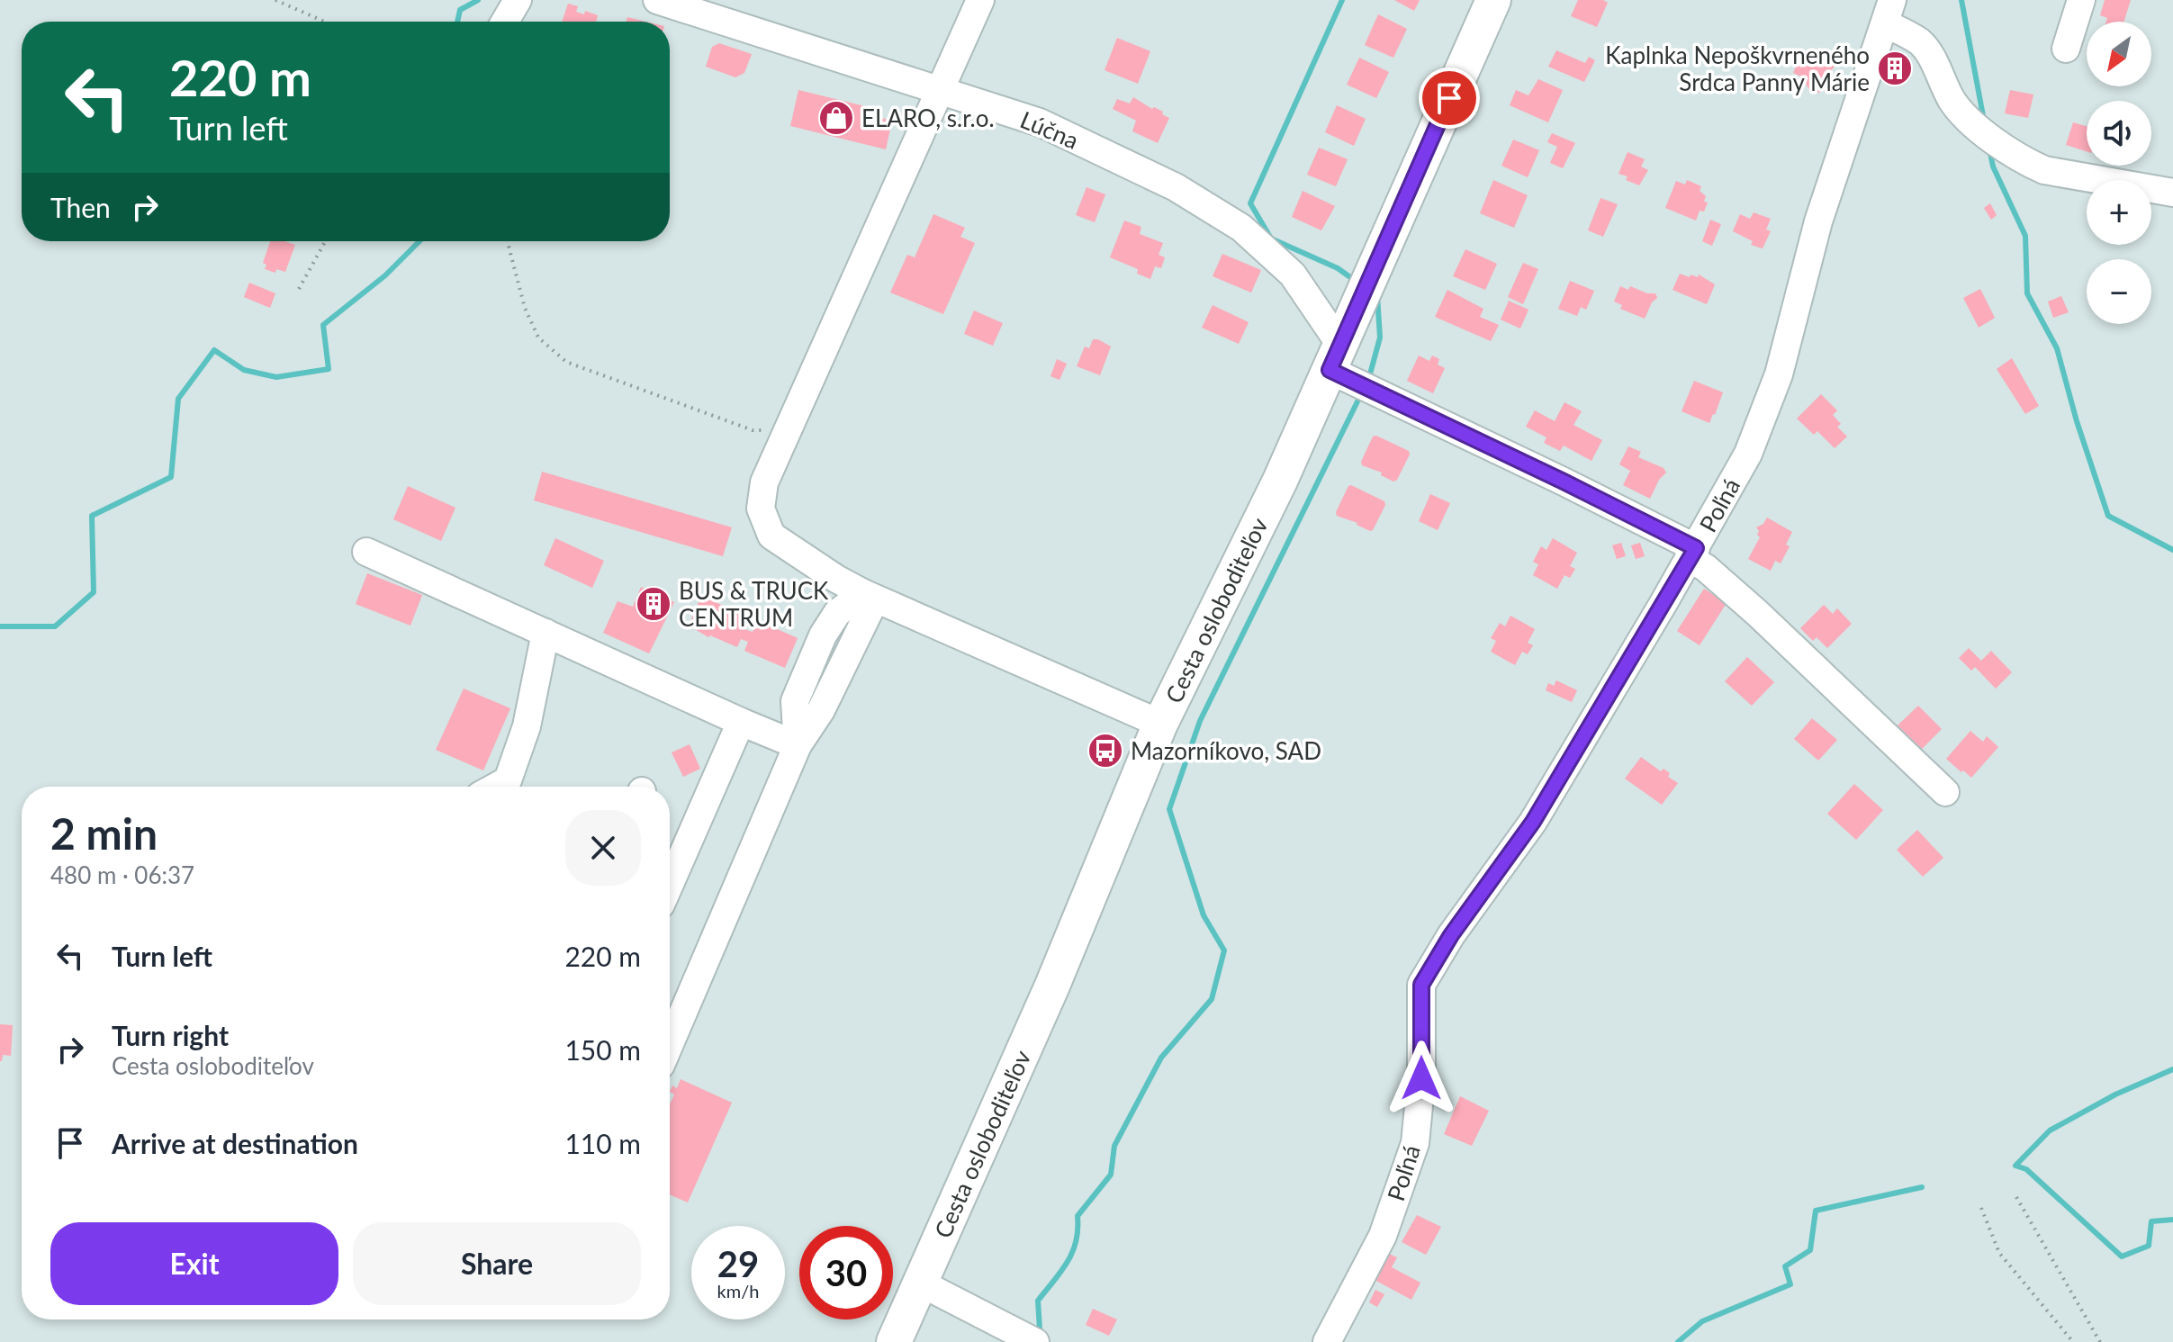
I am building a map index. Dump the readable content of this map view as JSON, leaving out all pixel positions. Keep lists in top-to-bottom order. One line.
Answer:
{"streets":{"main road":["Cesta osloboditeľov"],"street":["Lúčna","Poľná"]},"crossings":[["Lúčna","Cesta osloboditeľov"]],"places":{"building":["Kaplnka Nepoškvrneného Srdca Panny Márie","BUS & TRUCK CENTRUM"],"shop":["ELARO, s.r.o."],"bus stop":["Mazorníkovo, SAD"]},"north":"bottom left","page":{"map_buttons":["+","−"],"turn":["220 m","Turn left"],"then":"Then","heading":["2 min","480 m · 06:37"],"list":[{"name":"Turn left","value":"220 m"},{"name":"Turn right","note":"Cesta osloboditeľov","value":"150 m"},{"name":"Arrive at destination","value":"110 m"}],"buttons":["Exit","Share"],"speed":"29 km/h","limit":"30"}}
